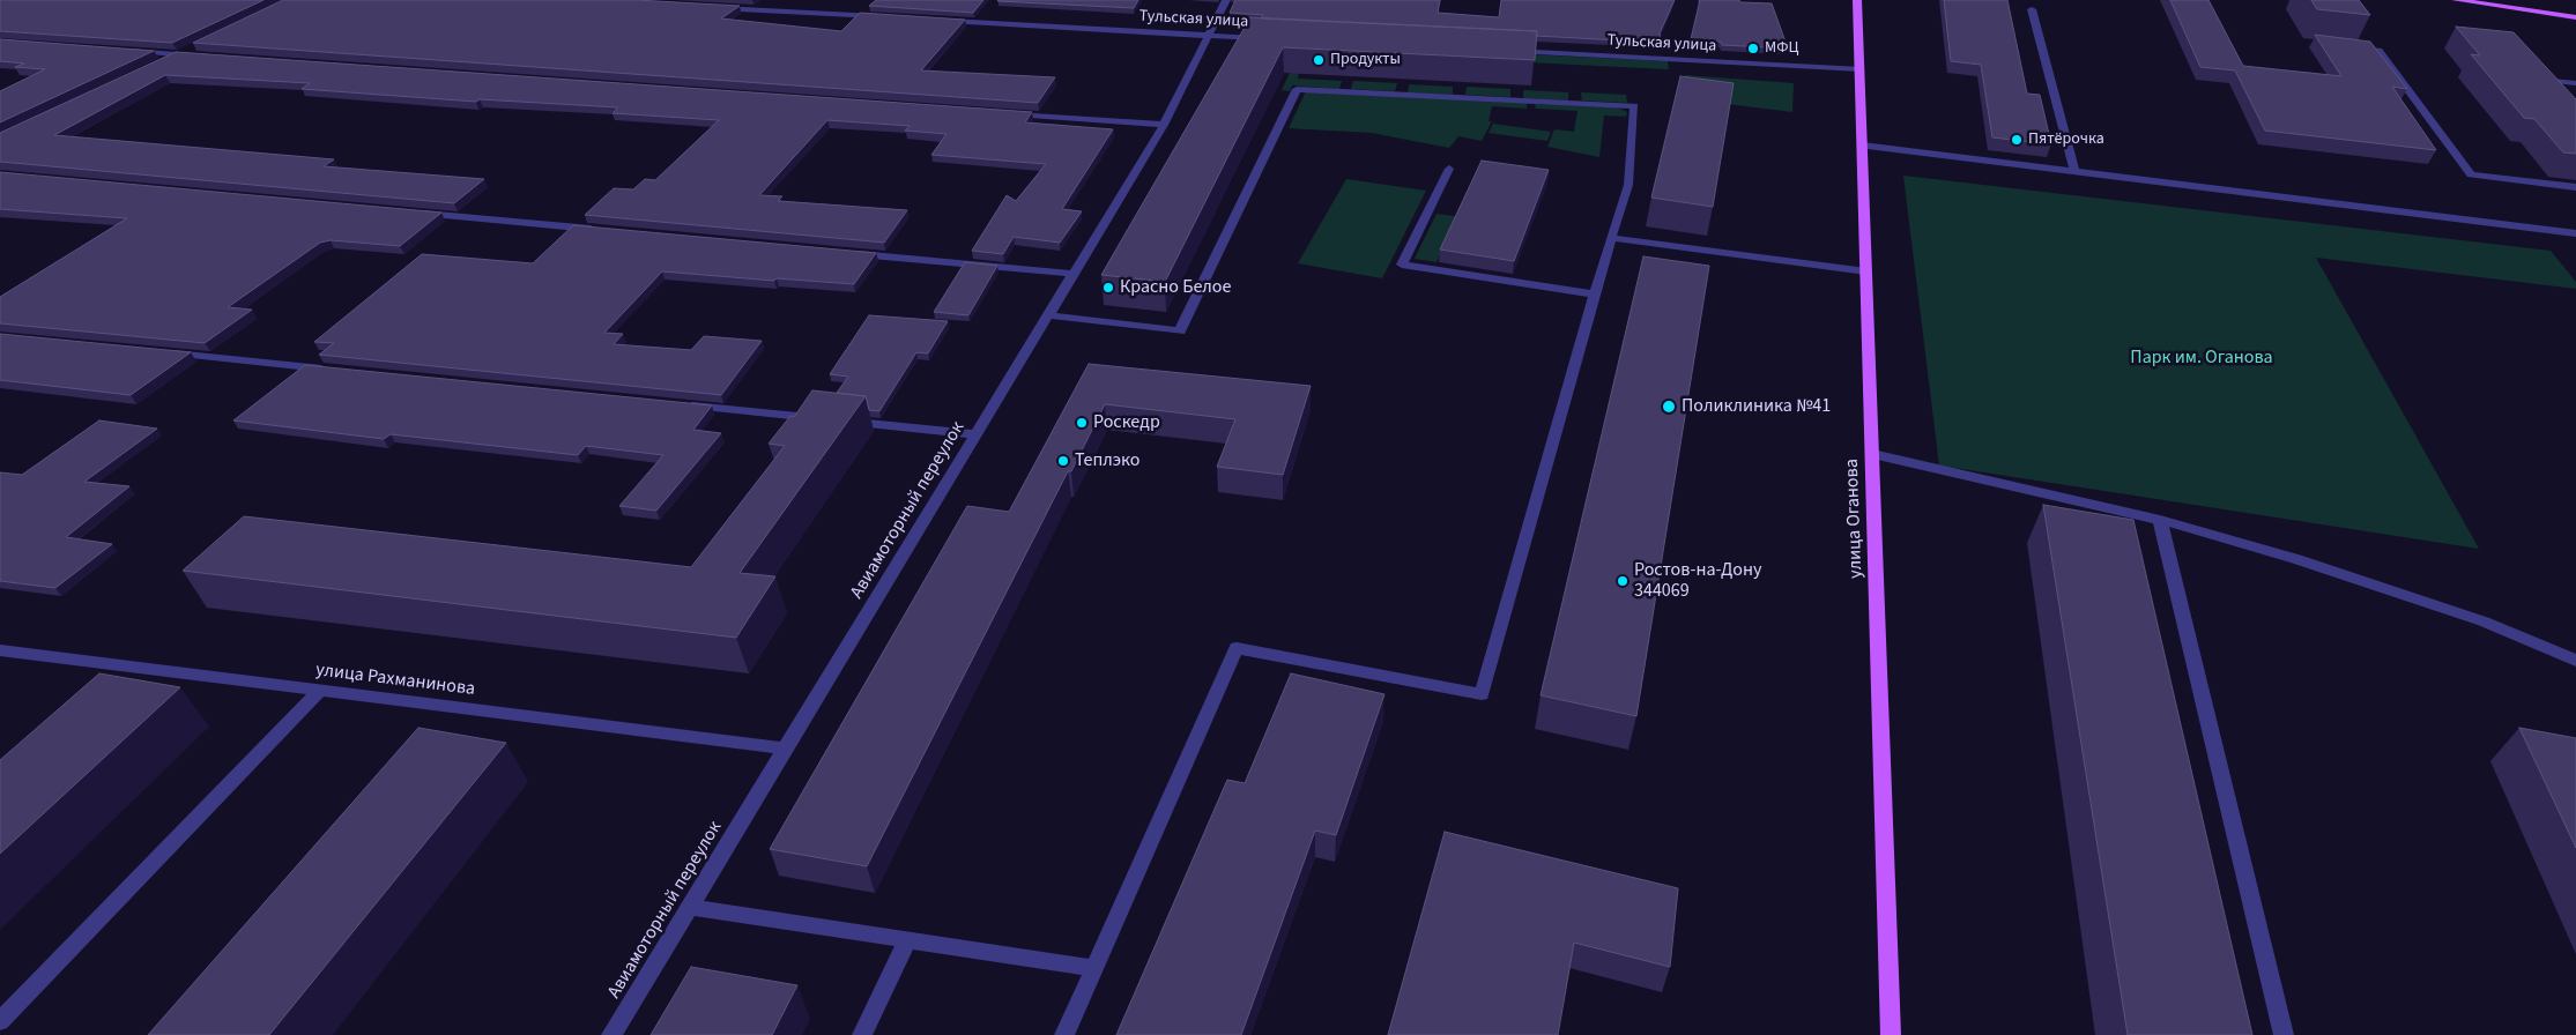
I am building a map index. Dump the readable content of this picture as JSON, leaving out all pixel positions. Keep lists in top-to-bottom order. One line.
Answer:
{"streets":{"main road":["улица Оганова"],"street":["Тульская улица","Авиамоторный переулок","улица Рахманинова"]},"crossings":[["Тульская улица","Авиамоторный переулок"],["Тульская улица","улица Оганова"],["Авиамоторный переулок","улица Рахманинова"]],"parks":["Парк им. Оганова"],"places":["МФЦ","Продукты","Пятёрочка","Красно Белое","Поликлиника №41","Роскедр","Теплэко","Ростов-на-Дону 344069"]}
